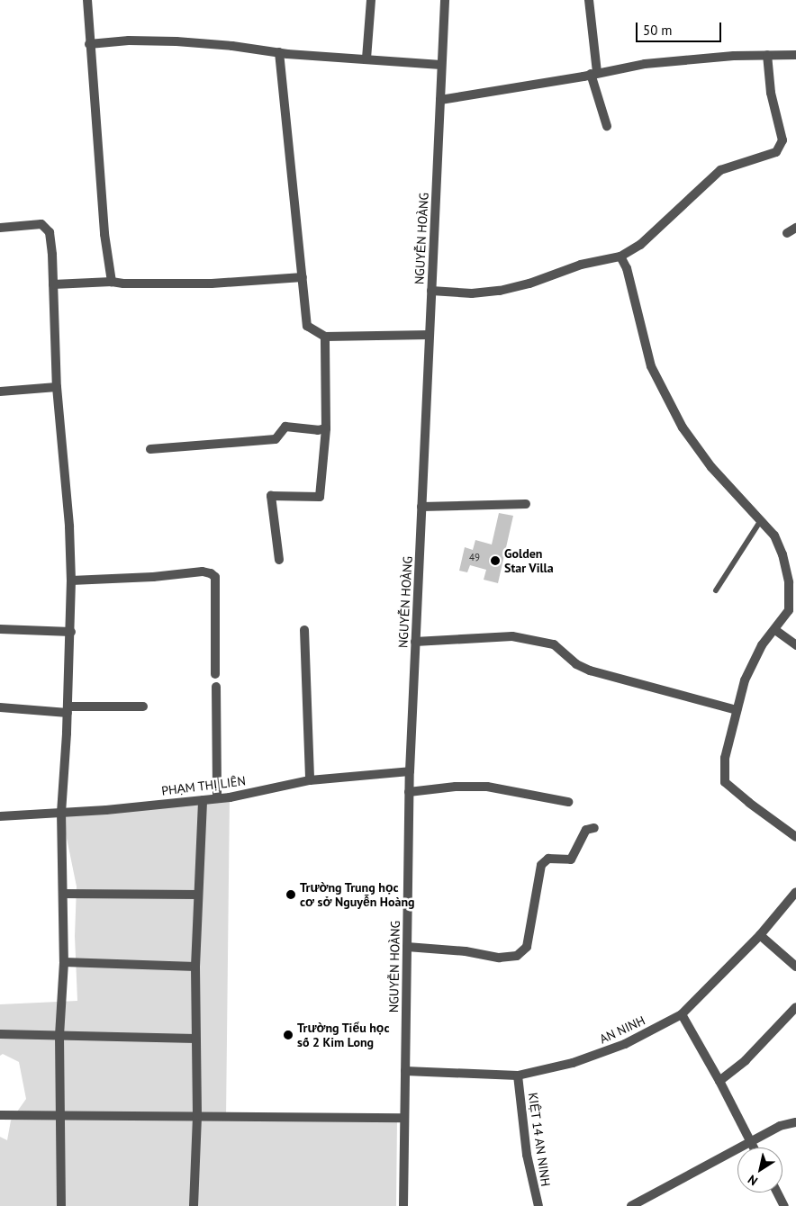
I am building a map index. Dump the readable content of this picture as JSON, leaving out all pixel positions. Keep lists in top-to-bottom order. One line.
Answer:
{"streets":{"street":["NGUYỄN HOÀNG","PHẠM THỊ LIÊN","AN NINH","KIỆT 14 AN NINH"]},"crossings":[["NGUYỄN HOÀNG","PHẠM THỊ LIÊN"],["NGUYỄN HOÀNG","AN NINH"],["AN NINH","KIỆT 14 AN NINH"]],"places":["Golden Star Villa","Trường Trung học cơ sở Nguyễn Hoàng","Trường Tiểu học số 2 Kim Long"],"house_numbers":["49"],"scale_bar":"50 m","north":"bottom left"}
